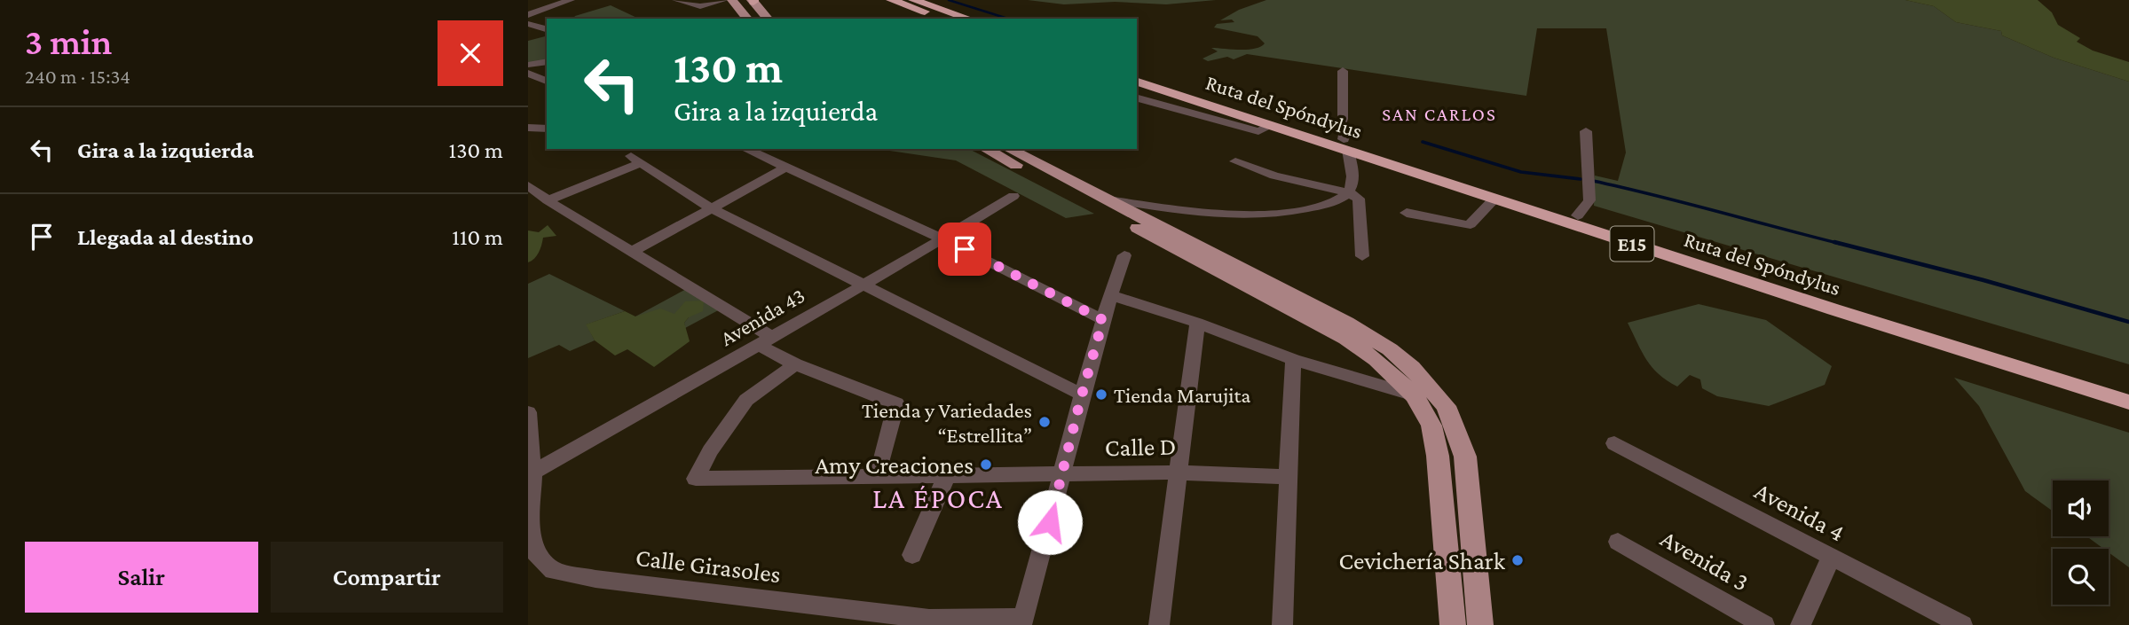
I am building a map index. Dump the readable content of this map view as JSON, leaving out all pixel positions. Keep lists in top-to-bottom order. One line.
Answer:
{"streets":{"highway":["Ruta del Spóndylus","E15"],"street":["Avenida 43","Calle D","Avenida 4","Avenida 3","Calle Girasoles"]},"crossings":[["Avenida 43","Calle Girasoles"]],"districts":["SAN CARLOS","LA ÉPOCA"],"places":["Tienda Marujita","Tienda y Variedades “Estrellita”","Amy Creaciones","Cevichería Shark"],"page":{"heading":["3 min","240 m · 15:34"],"turn":["130 m","Gira a la izquierda"],"list":[{"name":"Gira a la izquierda","value":"130 m"},{"name":"Llegada al destino","value":"110 m"}],"buttons":["Salir","Compartir"]}}
